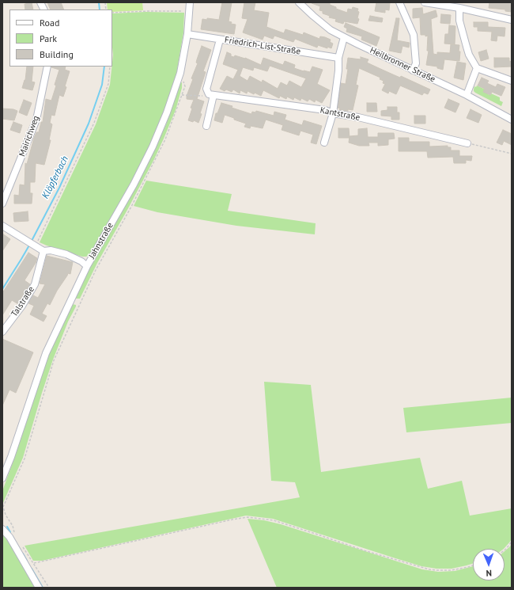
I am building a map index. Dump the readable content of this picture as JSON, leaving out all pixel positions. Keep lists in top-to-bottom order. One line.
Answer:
{"streets":{"street":["Friedrich-List-Straße","Heilbronner Straße","Kantstraße","Mairichweg","Jahnstraße","Talstraße"]},"crossings":[["Friedrich-List-Straße","Jahnstraße"]],"water":["Klöpferbach"],"legend":["Road","Park","Building"],"north":"bottom"}
